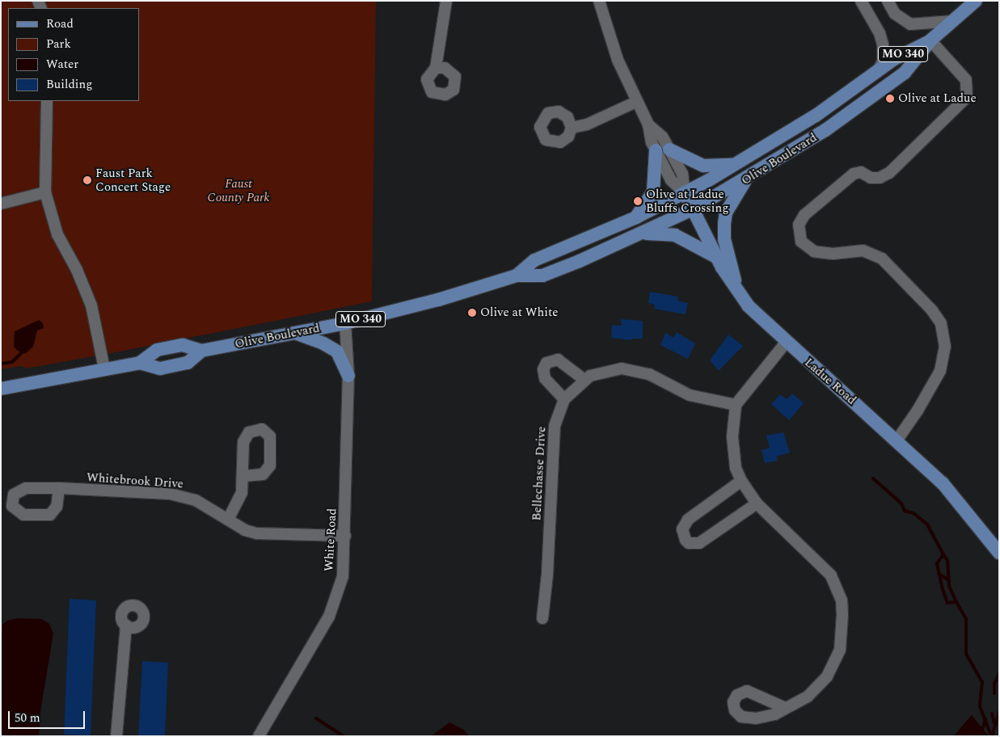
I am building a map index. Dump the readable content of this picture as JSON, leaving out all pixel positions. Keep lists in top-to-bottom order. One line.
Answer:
{"streets":{"main road":["MO 340","Olive Boulevard","Ladue Road"],"street":["Bellechasse Drive","Whitebrook Drive","White Road"]},"crossings":[["Olive Boulevard","Ladue Road"],["Olive Boulevard","White Road"],["Whitebrook Drive","White Road"]],"parks":["Faust County Park"],"places":["Olive at Ladue","Faust Park Concert Stage","Olive at Ladue Bluffs Crossing","Olive at White"],"legend":["Road","Park","Water","Building"],"scale_bar":"50 m"}
